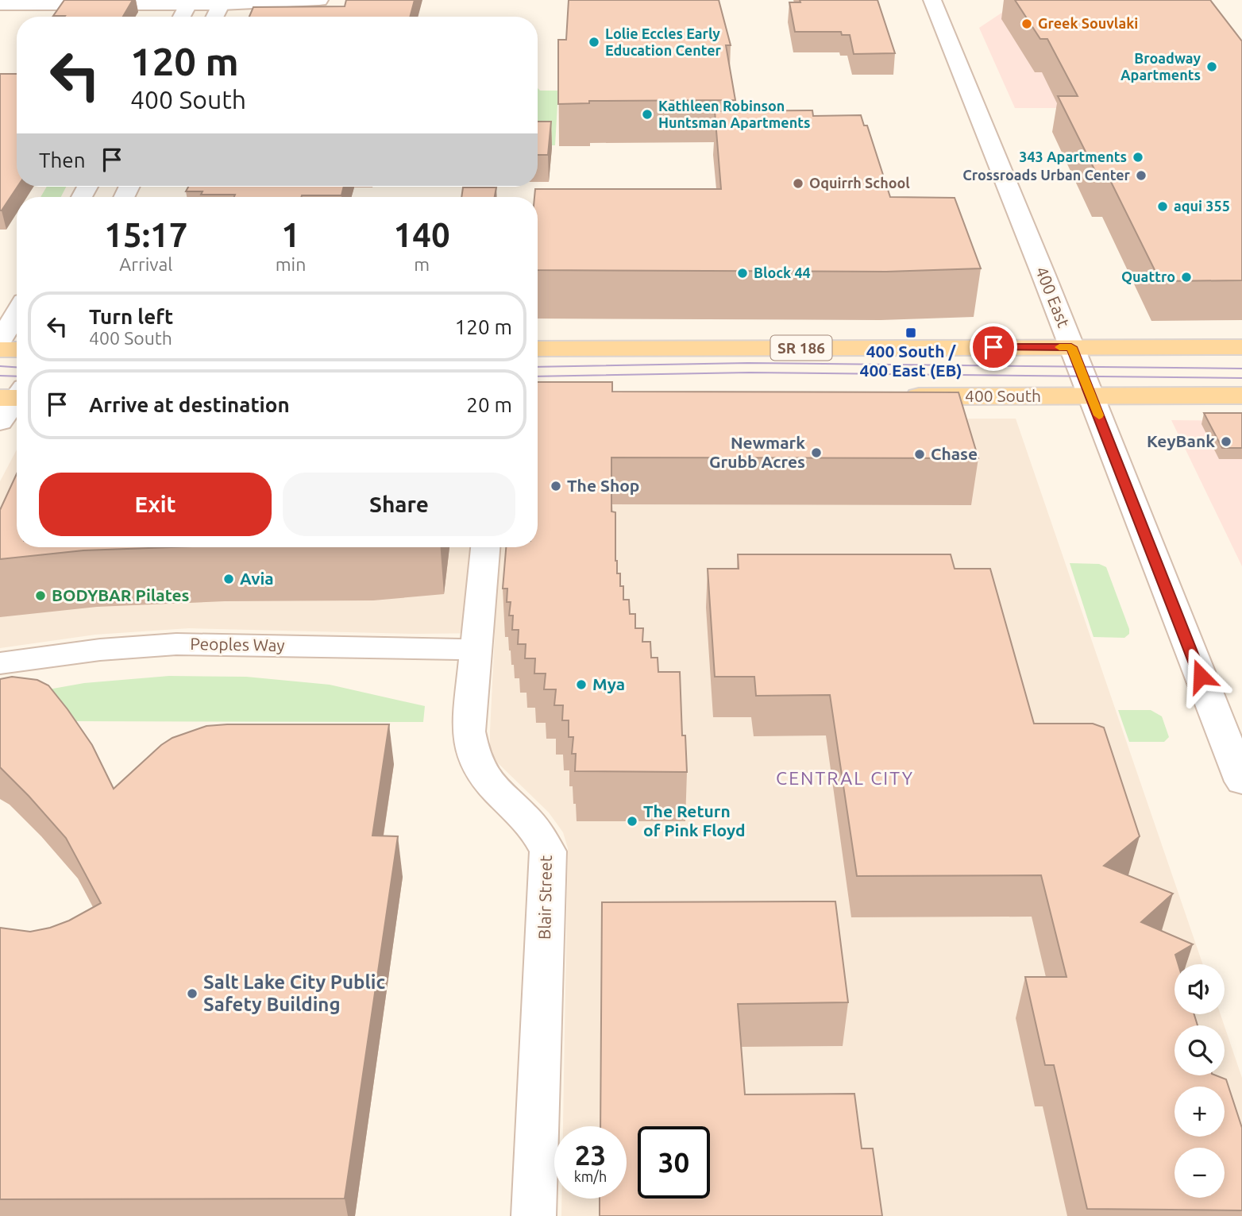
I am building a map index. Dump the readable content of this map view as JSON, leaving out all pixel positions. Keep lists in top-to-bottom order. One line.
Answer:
{"streets":{"main road":["SR 186","400 South"],"street":["400 East","Peoples Way","Blair Street"]},"crossings":[["400 East","SR 186"],["400 East","400 South"],["Peoples Way","Blair Street"]],"districts":["CENTRAL CITY"],"places":{"other":["Greek Souvlaki","Lolie Eccles Early Education Center","Broadway Apartments","Kathleen Robinson Huntsman Apartments","343 Apartments","Crossroads Urban Center","Oquirrh School","aqui 355","Block 44","Quattro","KeyBank","Newmark Grubb Acres","Chase","The Shop","Avia","BODYBAR Pilates","Mya","The Return of Pink Floyd","Salt Lake City Public Safety Building"],"transit":["400 South / 400 East (EB)"]},"page":{"turn":["120 m","400 South"],"then":"Then","eta":["15:17","Arrival","1","min","140","m"],"list":[{"name":"Turn left","note":"400 South","value":"120 m"},{"name":"Arrive at destination","value":"20 m"}],"buttons":["Exit","Share"],"map_buttons":["+","−"],"speed":"23 km/h","limit":"30"}}
